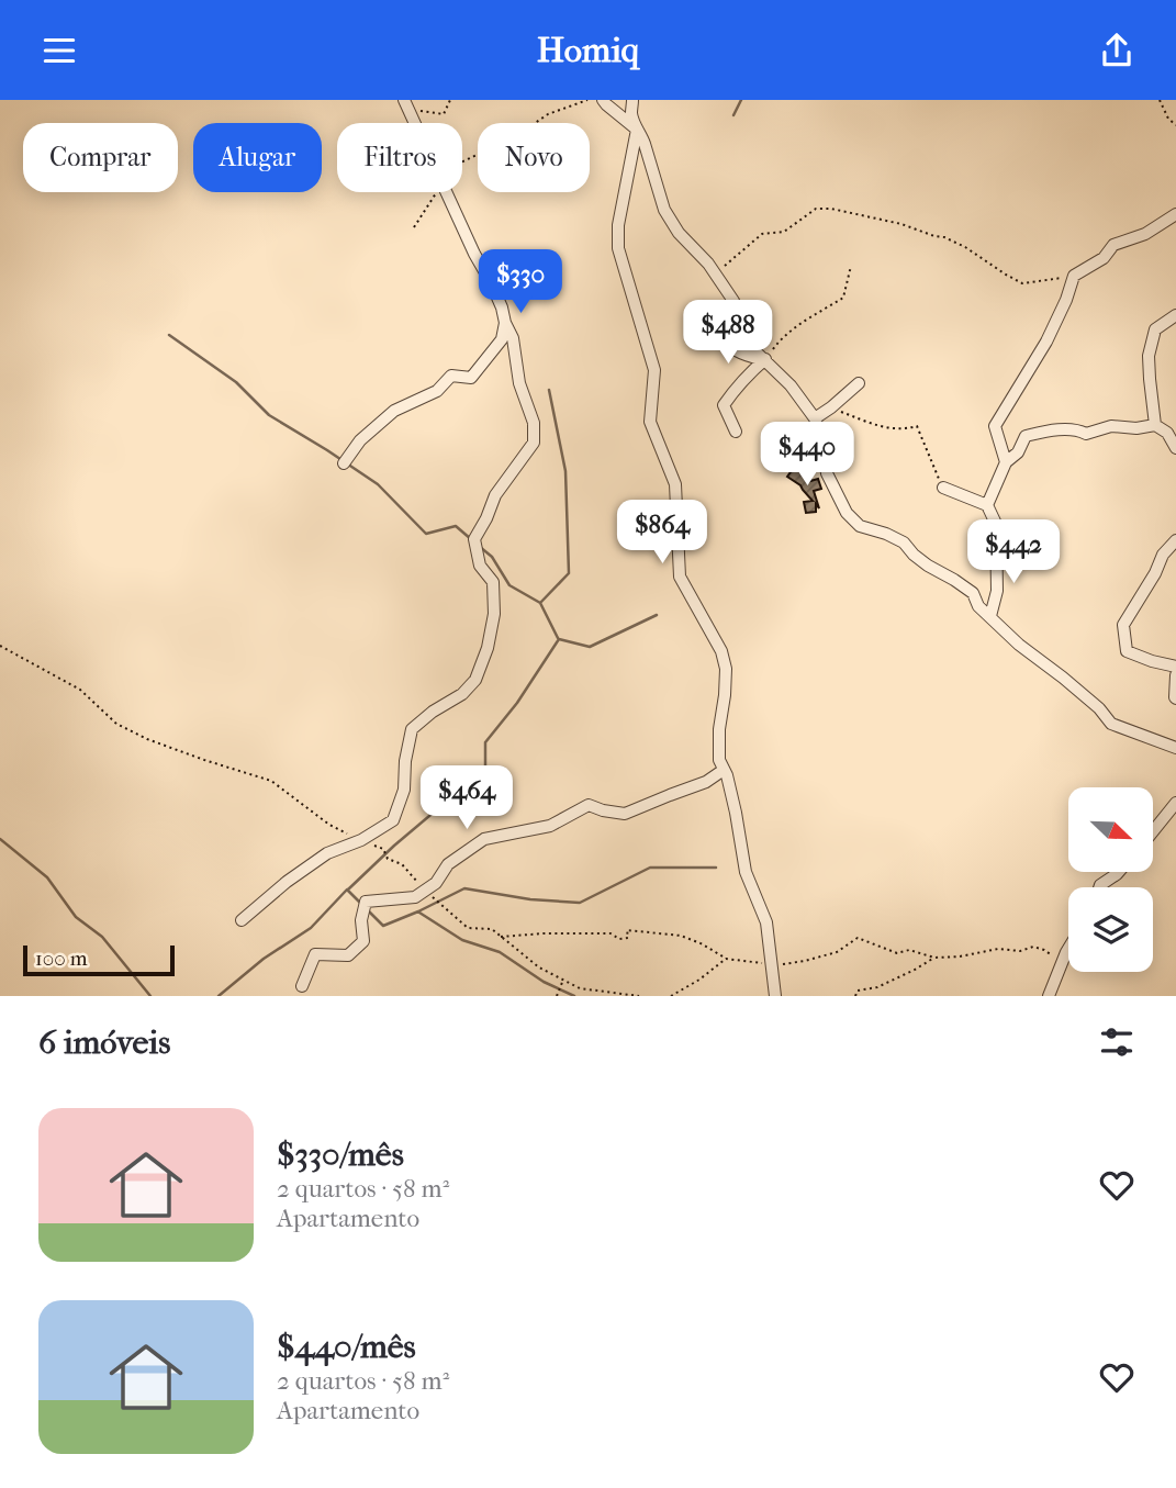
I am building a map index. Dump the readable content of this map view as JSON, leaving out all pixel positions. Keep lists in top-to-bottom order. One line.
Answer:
{"scale_bar":"100 m","north":"bottom right","page":{"header":"Homiq","chip":["Comprar","Alugar","Filtros","Novo"],"price":["$330","$488","$440","$864","$442","$464"],"scale":"100 m","heading":"6 imóveis","list":[{"name":"$330/mês","note":"2 quartos · 58 m² · Apartamento"},{"name":"$440/mês","note":"2 quartos · 58 m² · Apartamento"}]}}
